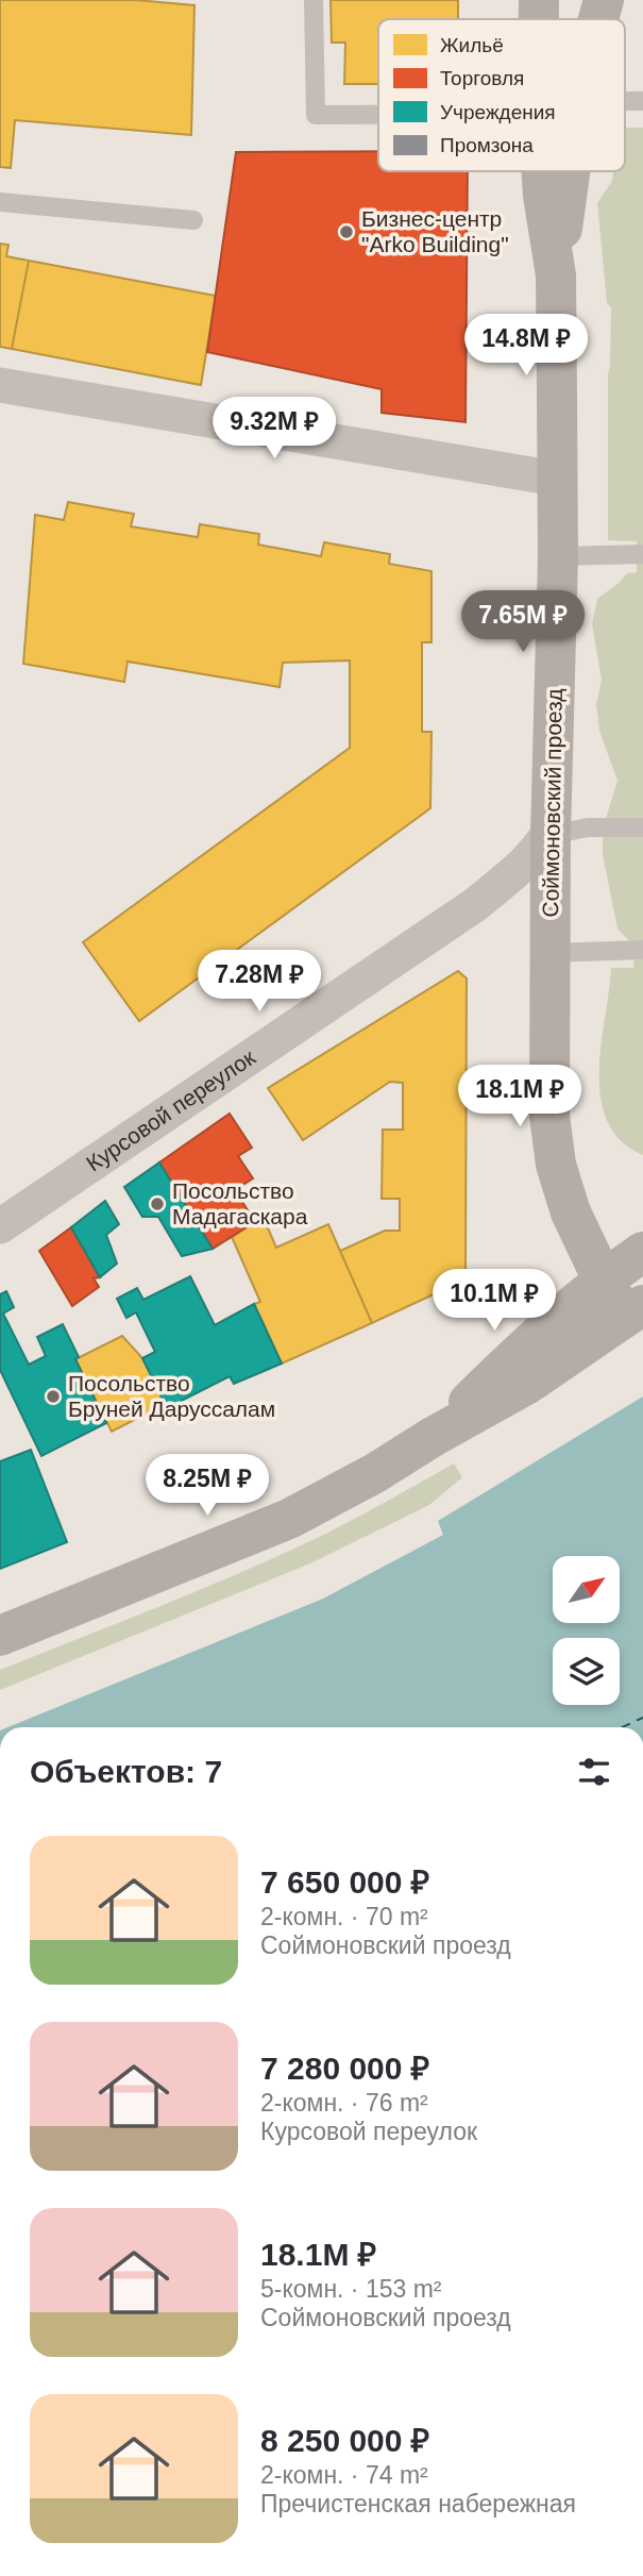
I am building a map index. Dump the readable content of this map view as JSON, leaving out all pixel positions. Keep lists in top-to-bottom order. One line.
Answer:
{"streets":{"main road":["Соймоновский проезд"],"street":["Курсовой переулок"]},"crossings":[["Соймоновский проезд","Курсовой переулок"]],"places":["Бизнес-центр \"Arko Building\"","Посольство Мадагаскара","Посольство Бруней Даруссалам"],"legend":["Жильё","Торговля","Учреждения","Промзона"],"north":"top right","page":{"price":["14.8M ₽","9.32M ₽","7.65M ₽","7.28M ₽","18.1M ₽","10.1M ₽","8.25M ₽"],"heading":"Объектов: 7","list":[{"name":"7 650 000 ₽","note":"2-комн. · 70 m² · Соймоновский проезд"},{"name":"7 280 000 ₽","note":"2-комн. · 76 m² · Курсовой переулок"},{"name":"18.1M ₽","note":"5-комн. · 153 m² · Соймоновский проезд"},{"name":"8 250 000 ₽","note":"2-комн. · 74 m² · Пречистенская набережная"}]}}
